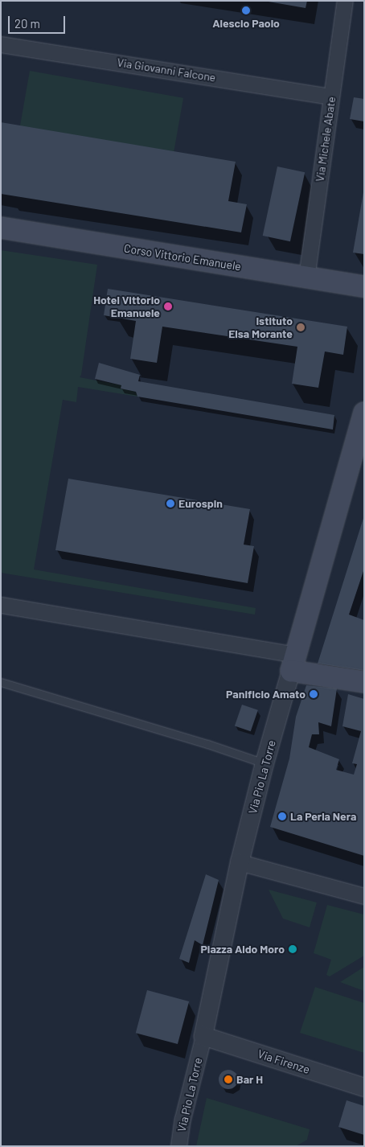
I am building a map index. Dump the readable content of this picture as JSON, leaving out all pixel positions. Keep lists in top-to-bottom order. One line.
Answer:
{"streets":{"main road":["Corso Vittorio Emanuele","Via Pio La Torre"],"street":["Via Giovanni Falcone","Via Michele Abate","Via Firenze"]},"crossings":[["Via Giovanni Falcone","Via Michele Abate"],["Via Michele Abate","Corso Vittorio Emanuele"],["Via Pio La Torre","Via Firenze"]],"places":["Alescio Paolo","Hotel Vittorio Emanuele","Istituto Elsa Morante","Eurospin","Panificio Amato","La Perla Nera","Piazza Aldo Moro","Bar H"],"scale_bar":"20 m"}
